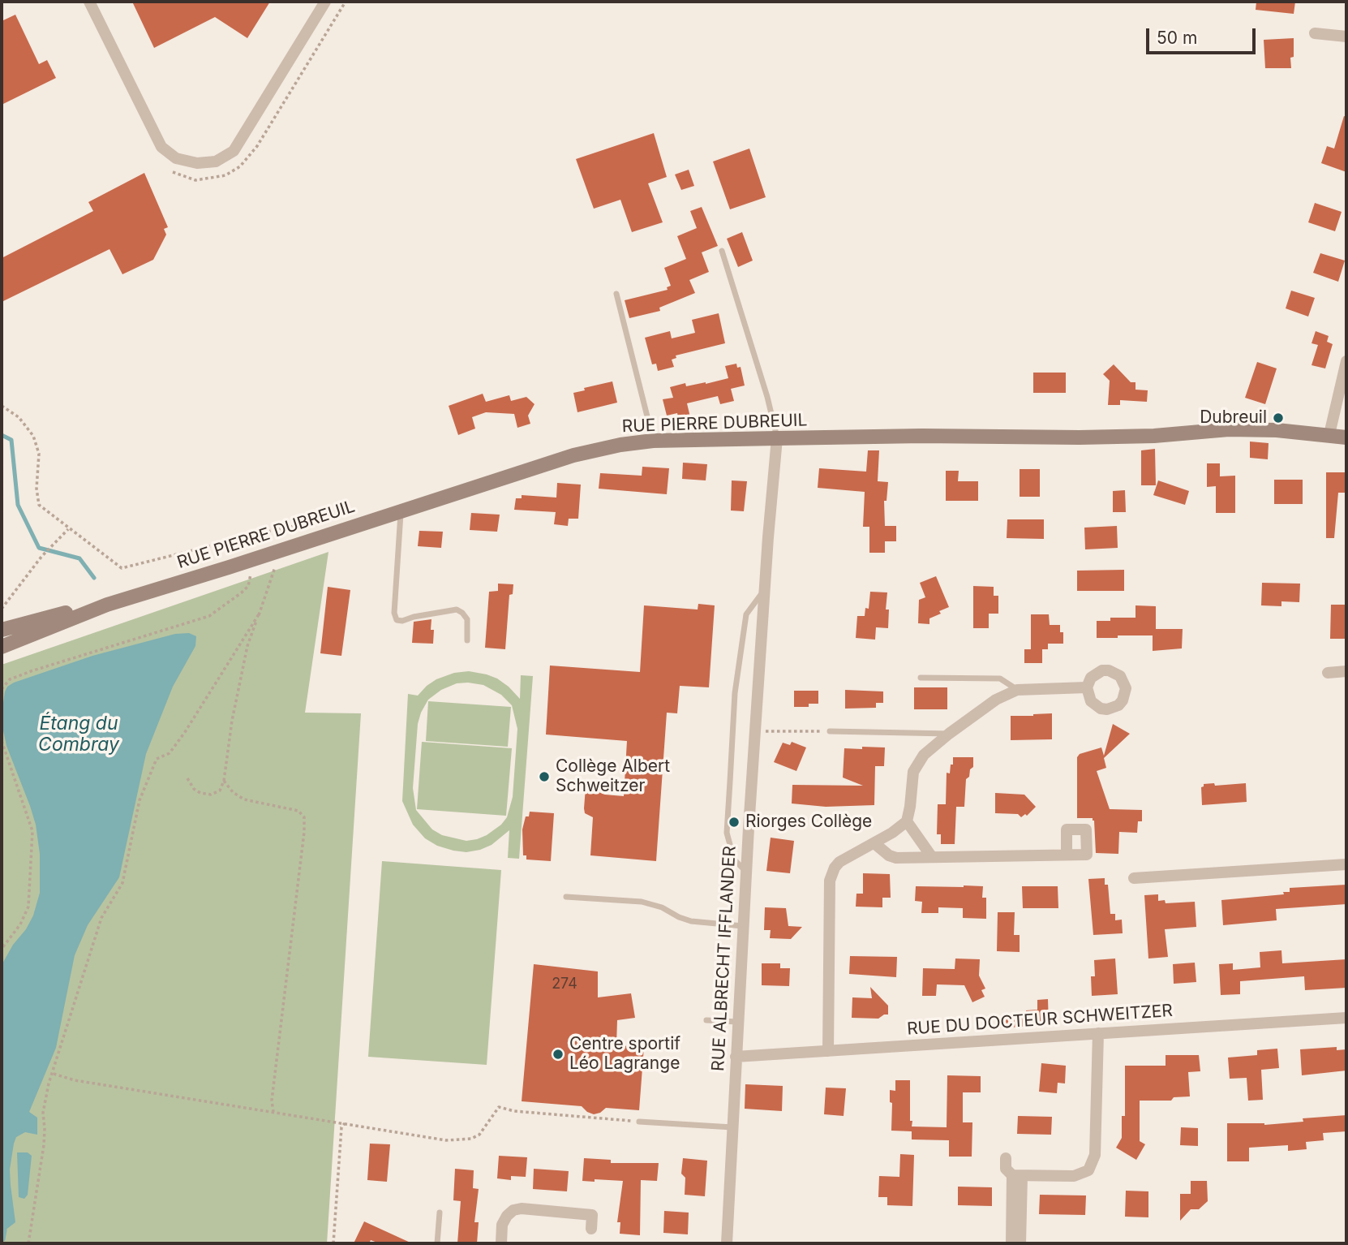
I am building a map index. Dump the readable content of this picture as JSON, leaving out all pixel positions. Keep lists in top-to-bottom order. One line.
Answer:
{"streets":{"street":["RUE PIERRE DUBREUIL","RUE ALBRECHT IFFLANDER","RUE DU DOCTEUR SCHWEITZER"]},"crossings":[["RUE PIERRE DUBREUIL","RUE ALBRECHT IFFLANDER"],["RUE ALBRECHT IFFLANDER","RUE DU DOCTEUR SCHWEITZER"]],"water":["Étang du Combray"],"places":["Dubreuil","Collège Albert Schweitzer","Riorges Collège","Centre sportif Léo Lagrange"],"house_numbers":["274"],"scale_bar":"50 m"}
